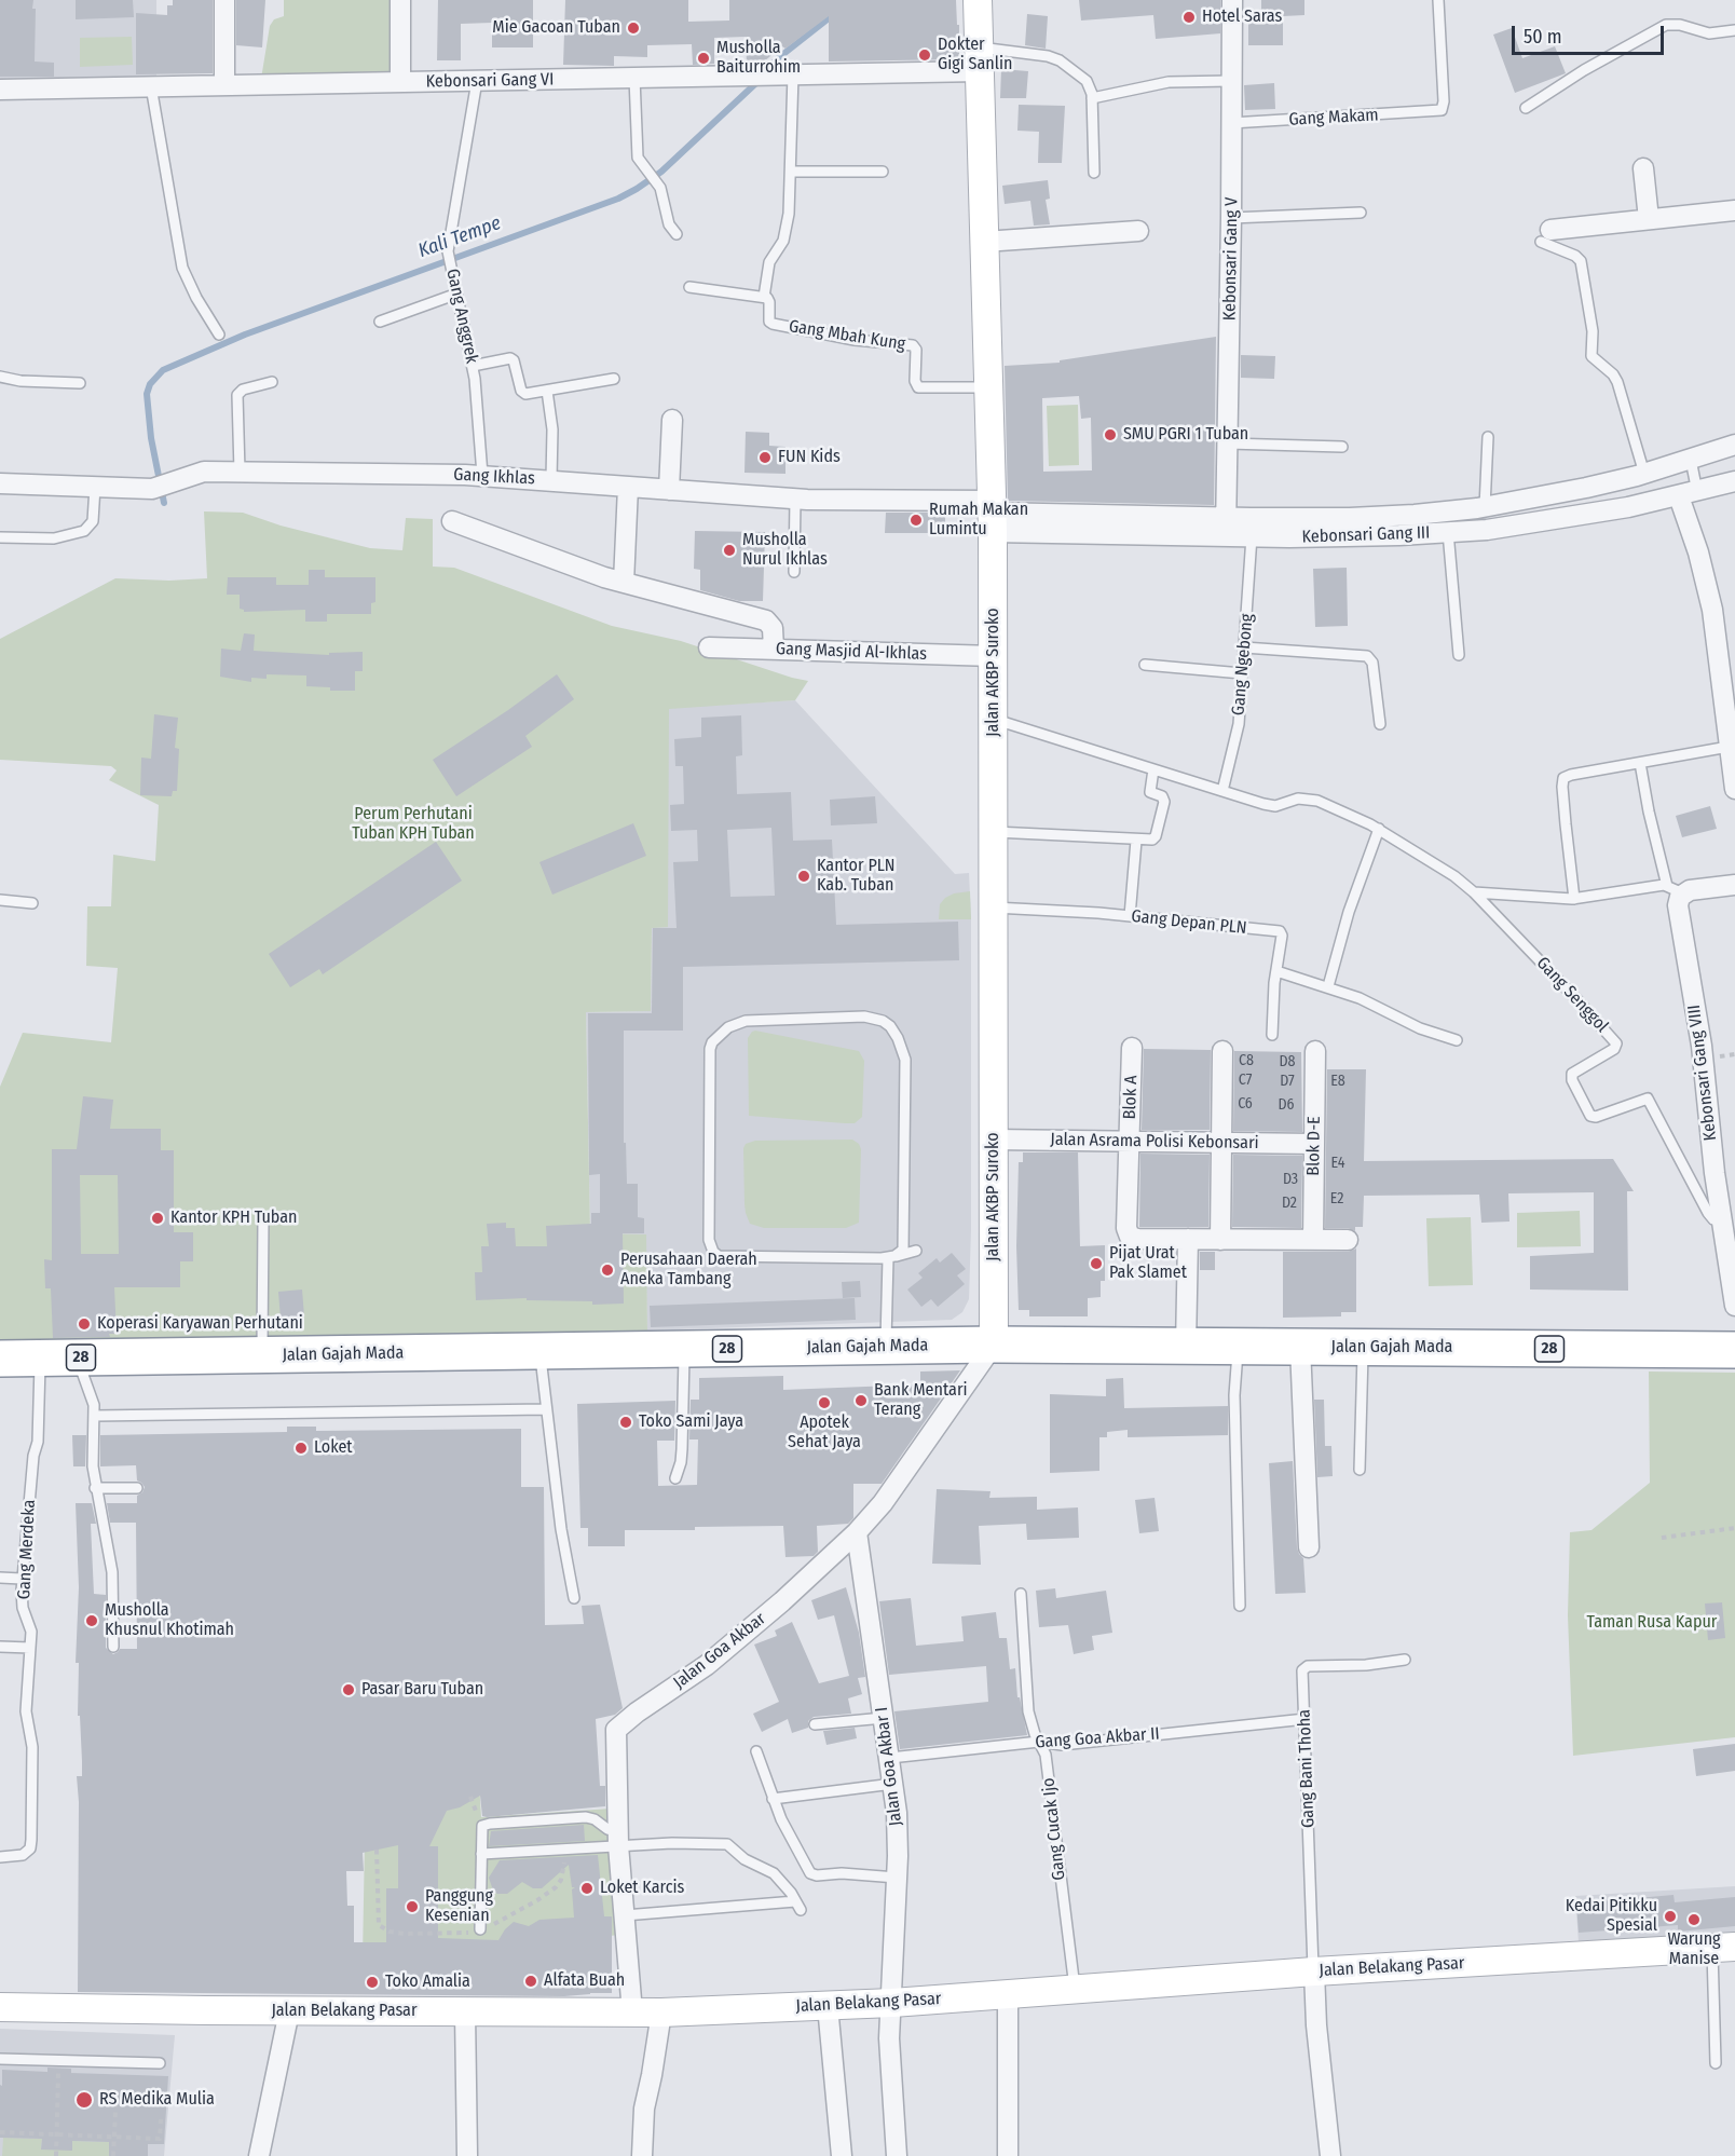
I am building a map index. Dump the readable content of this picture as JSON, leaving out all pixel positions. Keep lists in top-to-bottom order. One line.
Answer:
{"streets":{"highway":["Jalan Gajah Mada","28"],"street":["Kebonsari Gang VI","Kebonsari Gang V","Gang Ikhlas","Kebonsari Gang III","Gang Masjid Al-Ikhlas","Jalan AKBP Suroko","Kebonsari Gang VIII","Blok A","Jalan Asrama Polisi Kebonsari","Blok D-E","Jalan Goa Akbar","Jalan Goa Akbar I","Jalan Belakang Pasar"],"lane":["Gang Makam","Gang Anggrek","Gang Mbah Kung","Gang Ngebong","Gang Depan PLN","Gang Senggol","Gang Merdeka","Gang Goa Akbar II","Gang Bani Thoha","Gang Cucak Ijo"]},"crossings":[["Kebonsari Gang VI","Gang Anggrek"],["Kebonsari Gang VI","Jalan AKBP Suroko"],["Gang Makam","Kebonsari Gang V"],["Kebonsari Gang V","Kebonsari Gang III"],["Gang Anggrek","Gang Ikhlas"],["Gang Mbah Kung","Jalan AKBP Suroko"],["Gang Ikhlas","Kebonsari Gang III"],["Gang Ikhlas","Jalan AKBP Suroko"],["Kebonsari Gang III","Gang Ngebong"],["Kebonsari Gang III","Jalan AKBP Suroko"],["Gang Masjid Al-Ikhlas","Jalan AKBP Suroko"],["Jalan AKBP Suroko","Gang Depan PLN"],["Jalan AKBP Suroko","Jalan Asrama Polisi Kebonsari"],["Jalan AKBP Suroko","Jalan Gajah Mada"],["Jalan AKBP Suroko","Jalan Goa Akbar"],["Gang Senggol","Kebonsari Gang VIII"],["Blok A","Jalan Asrama Polisi Kebonsari"],["Jalan Asrama Polisi Kebonsari","Blok D-E"],["Jalan Gajah Mada","Gang Merdeka"],["Jalan Gajah Mada","Jalan Goa Akbar"],["Jalan Goa Akbar","Jalan Goa Akbar I"],["Jalan Goa Akbar","Jalan Belakang Pasar"],["Gang Goa Akbar II","Jalan Goa Akbar I"],["Gang Goa Akbar II","Gang Bani Thoha"],["Gang Goa Akbar II","Gang Cucak Ijo"],["Jalan Goa Akbar I","Jalan Belakang Pasar"],["Gang Bani Thoha","Jalan Belakang Pasar"],["Gang Cucak Ijo","Jalan Belakang Pasar"]],"water":["Kali Tempe"],"parks":["Perum Perhutani Tuban KPH Tuban","Taman Rusa Kapur"],"places":["Hotel Saras","Mie Gacoan Tuban","Dokter Gigi Sanlin","Musholla Baiturrohim","SMU PGRI 1 Tuban","FUN Kids","Rumah Makan Lumintu","Musholla Nurul Ikhlas","Kantor PLN Kab. Tuban","Kantor KPH Tuban","Pijat Urat Pak Slamet","Perusahaan Daerah Aneka Tambang","Koperasi Karyawan Perhutani","Bank Mentari Terang","Apotek Sehat Jaya","Toko Sami Jaya","Loket","Musholla Khusnul Khotimah","Pasar Baru Tuban","Loket Karcis","Panggung Kesenian","Kedai Pitikku Spesial","Warung Manise","Alfata Buah","Toko Amalia","RS Medika Mulia"],"house_numbers":["C8","D8","C7","D7","E8","C6","D6","E4","D3","E2","D2"],"scale_bar":"50 m"}
